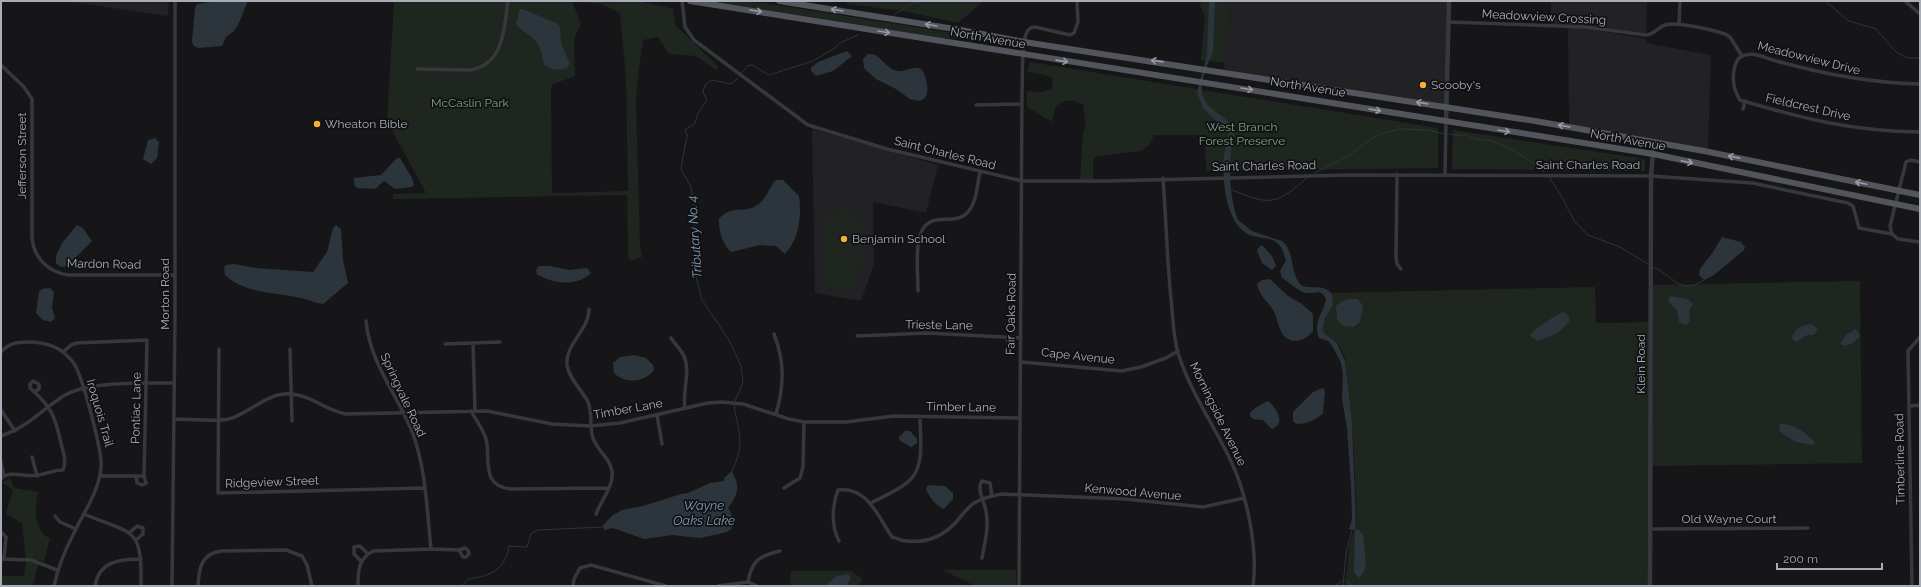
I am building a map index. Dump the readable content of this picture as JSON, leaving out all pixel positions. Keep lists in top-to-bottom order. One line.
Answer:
{"streets":{"main road":["North Avenue"],"street":["Meadowview Crossing","Meadowview Drive","Fieldcrest Drive","Saint Charles Road","Jefferson Street","Mardon Road","Morton Road","Fair Oaks Road","Trieste Lane","Cape Avenue","Klein Road","Springvale Road","Timber Lane","Pontiac Lane","Iroquois Trail","Morningside Avenue","Timberline Road","Ridgeview Street","Kenwood Avenue","Old Wayne Court"]},"crossings":[["Meadowview Crossing","Meadowview Drive"],["North Avenue","Fair Oaks Road"],["North Avenue","Klein Road"],["Saint Charles Road","Fair Oaks Road"],["Saint Charles Road","Klein Road"],["Saint Charles Road","Morningside Avenue"],["Jefferson Street","Mardon Road"],["Mardon Road","Morton Road"],["Morton Road","Timber Lane"],["Fair Oaks Road","Trieste Lane"],["Fair Oaks Road","Cape Avenue"],["Fair Oaks Road","Timber Lane"],["Fair Oaks Road","Kenwood Avenue"],["Cape Avenue","Morningside Avenue"],["Klein Road","Old Wayne Court"],["Springvale Road","Timber Lane"],["Springvale Road","Ridgeview Street"],["Timber Lane","Ridgeview Street"],["Pontiac Lane","Iroquois Trail"],["Morningside Avenue","Kenwood Avenue"]],"water":["Tributary No. 4","Wayne Oaks Lake"],"parks":["McCaslin Park","West Branch Forest Preserve"],"places":["Scooby's","Wheaton Bible","Benjamin School"],"scale_bar":"200 m"}
